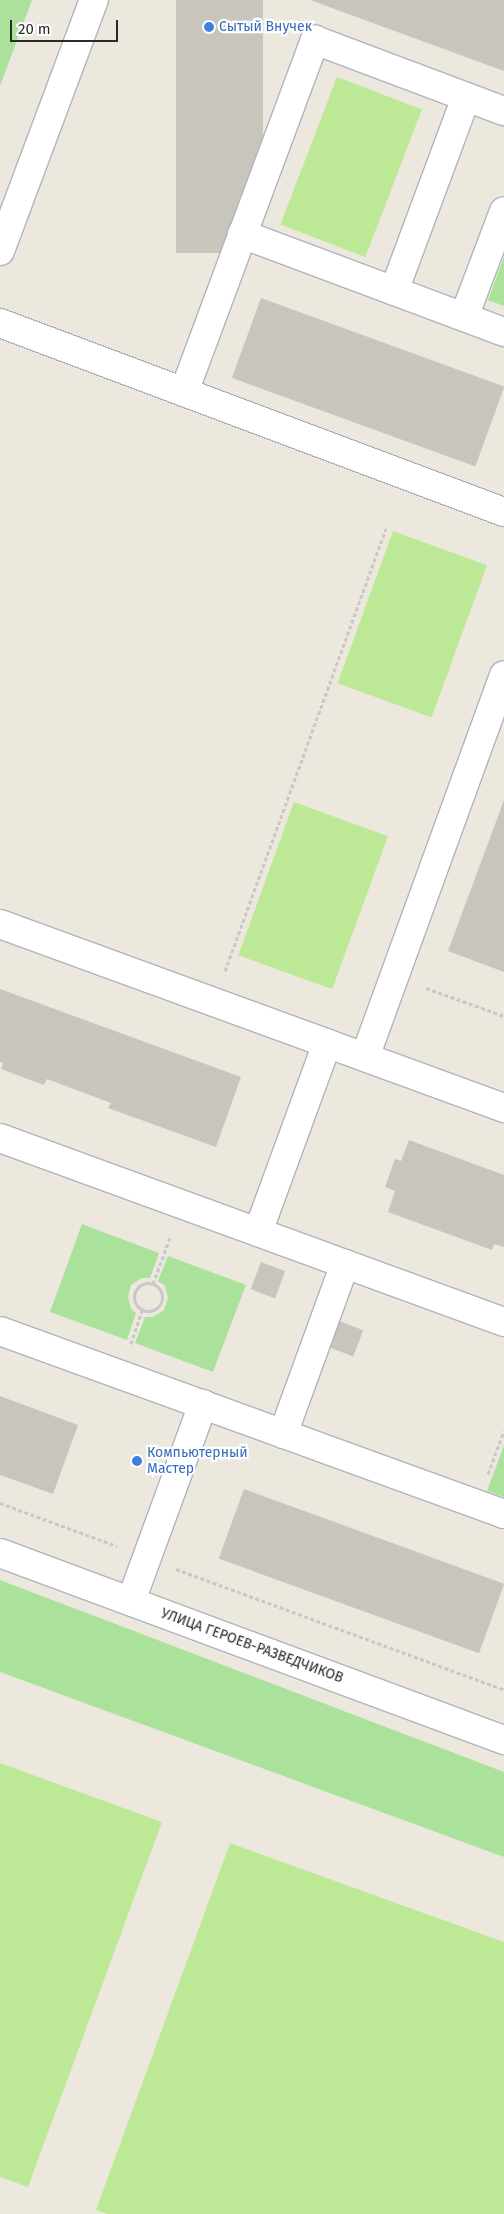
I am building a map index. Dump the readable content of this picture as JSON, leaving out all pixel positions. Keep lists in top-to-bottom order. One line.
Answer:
{"streets":{"street":["УЛИЦА ГЕРОЕВ-РАЗВЕДЧИКОВ"]},"places":["Сытый Внучек","Компьютерный Мастер"],"scale_bar":"20 m"}
